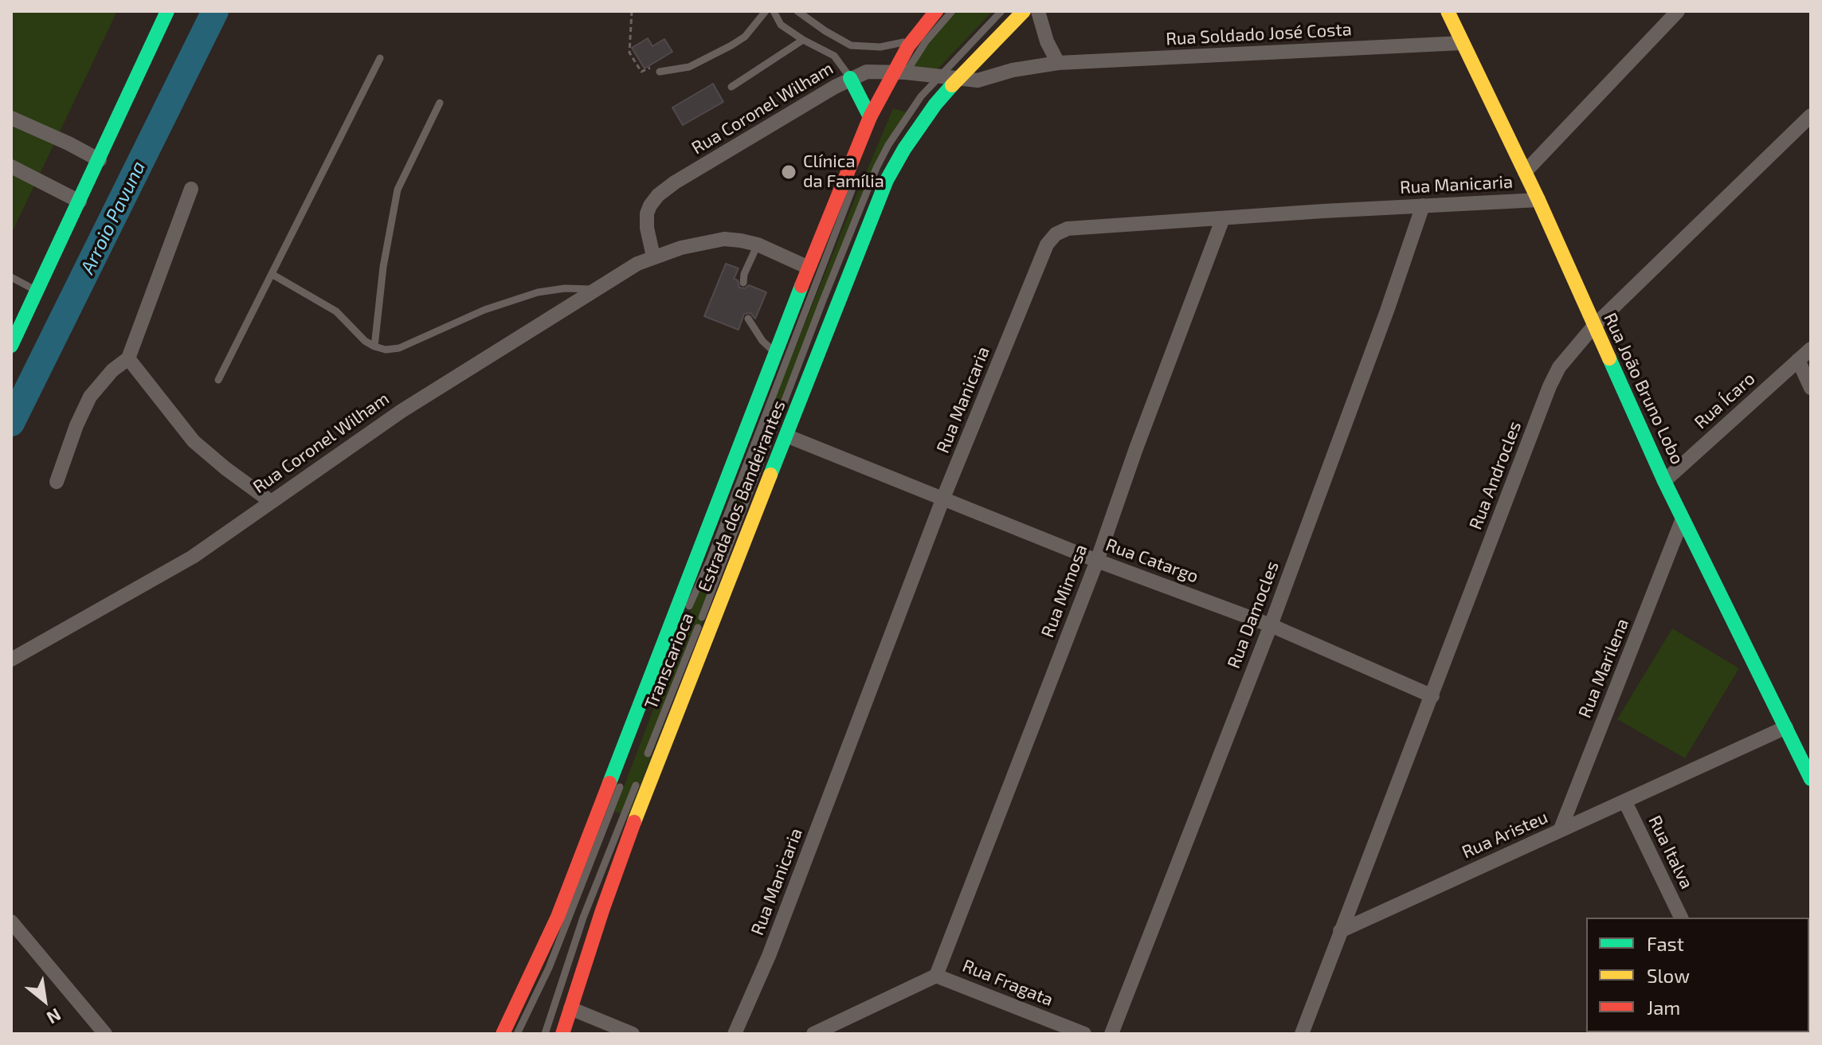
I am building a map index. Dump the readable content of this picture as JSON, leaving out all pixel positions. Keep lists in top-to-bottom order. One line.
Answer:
{"streets":{"main road":["Rua João Bruno Lobo","Estrada dos Bandeirantes"],"street":["Rua Soldado José Costa","Rua Coronel Wilham","Rua Manicaria","Rua Ícaro","Rua Androcles","Rua Catargo","Rua Mimosa","Rua Damocles","Rua Marilena","Rua Aristeu","Rua Italva","Rua Fragata"],"lane":["Transcarioca"]},"crossings":[["Rua Soldado José Costa","Rua Coronel Wilham"],["Rua Soldado José Costa","Rua João Bruno Lobo"],["Rua Soldado José Costa","Estrada dos Bandeirantes"],["Rua Coronel Wilham","Estrada dos Bandeirantes"],["Rua Coronel Wilham","Transcarioca"],["Rua Manicaria","Rua João Bruno Lobo"],["Rua Manicaria","Rua Catargo"],["Rua Manicaria","Rua Mimosa"],["Rua Manicaria","Rua Damocles"],["Rua João Bruno Lobo","Rua Ícaro"],["Rua João Bruno Lobo","Rua Androcles"],["Rua João Bruno Lobo","Rua Marilena"],["Rua João Bruno Lobo","Rua Aristeu"],["Rua Androcles","Rua Catargo"],["Rua Androcles","Rua Aristeu"],["Estrada dos Bandeirantes","Rua Catargo"],["Rua Catargo","Rua Mimosa"],["Rua Catargo","Rua Damocles"],["Rua Mimosa","Rua Fragata"],["Rua Marilena","Rua Aristeu"],["Rua Aristeu","Rua Italva"]],"water":["Arroio Pavuna"],"places":["Clínica da Família"],"legend":["Fast","Slow","Jam"],"north":"bottom right"}
